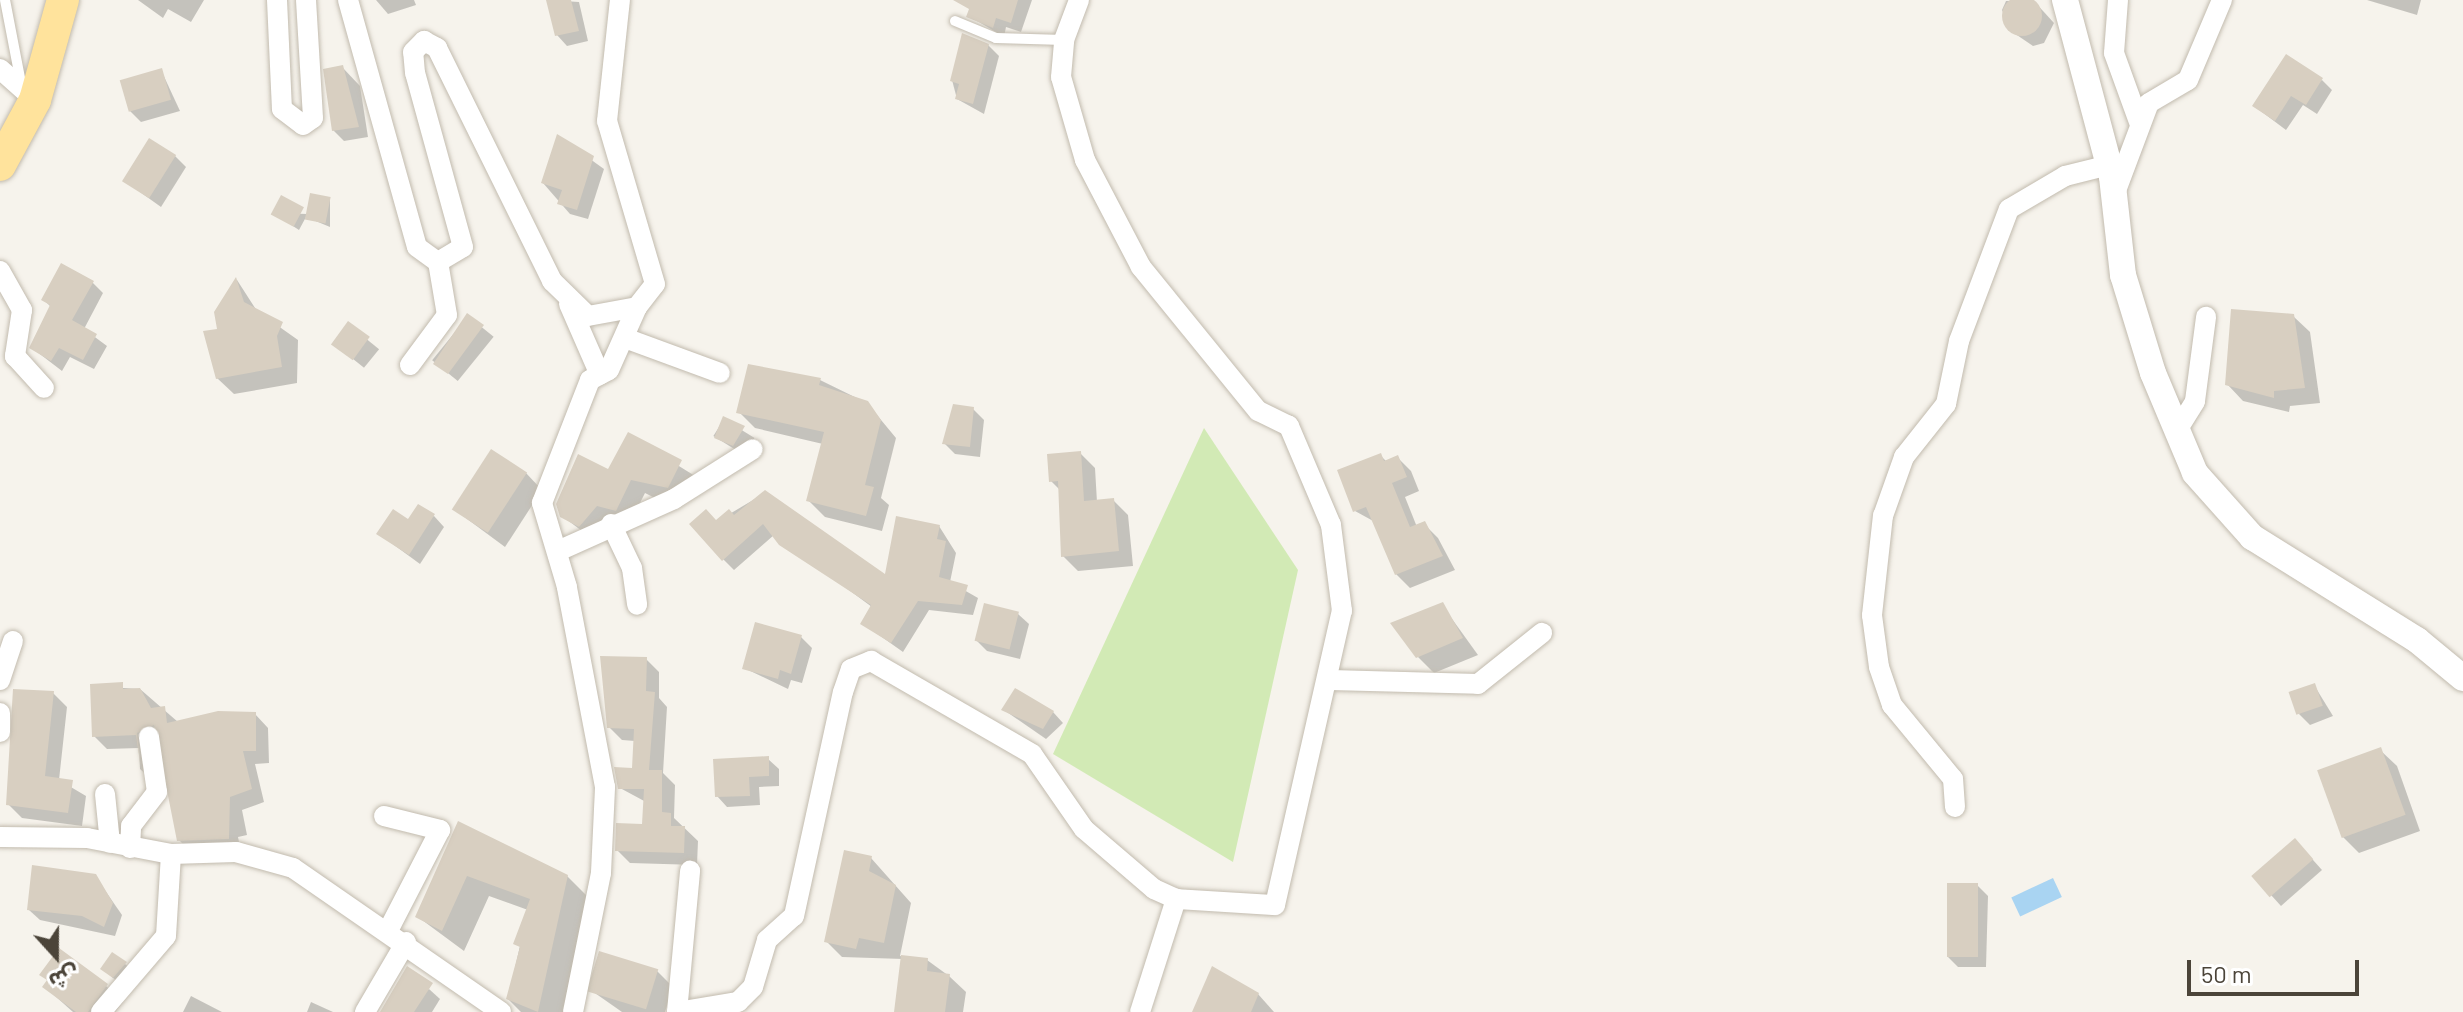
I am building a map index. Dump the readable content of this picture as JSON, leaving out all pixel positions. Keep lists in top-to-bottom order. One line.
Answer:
{"scale_bar":"50 m","north":"bottom"}
